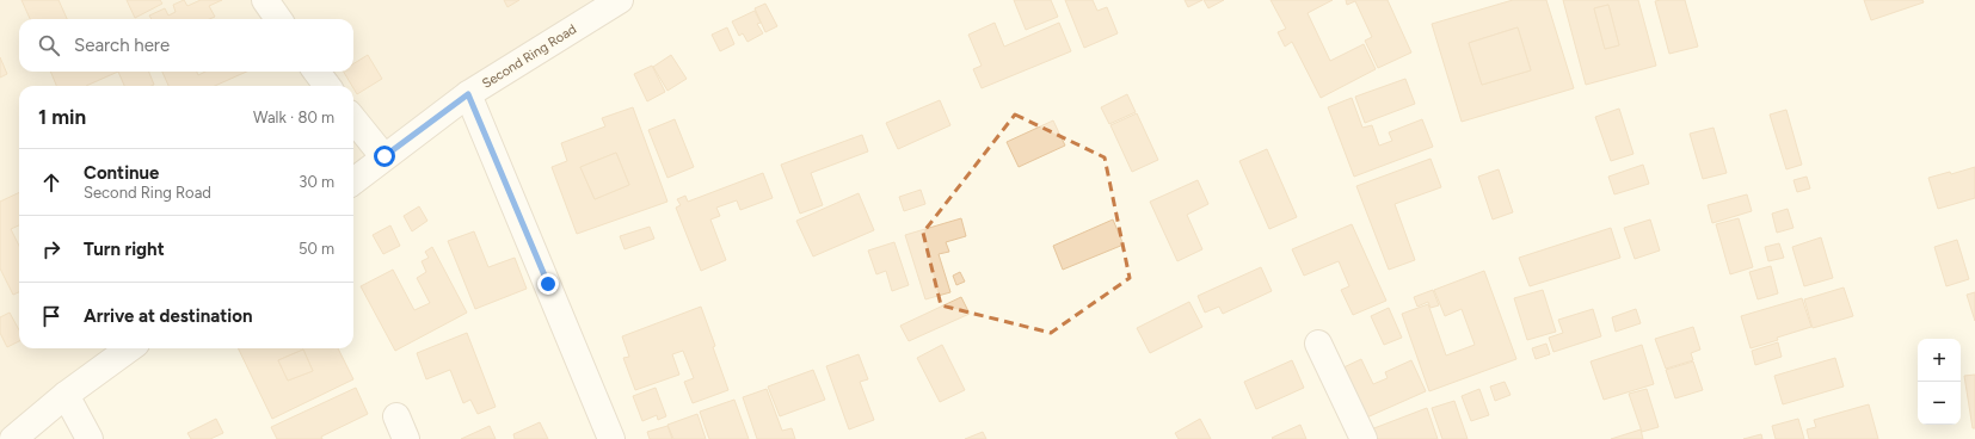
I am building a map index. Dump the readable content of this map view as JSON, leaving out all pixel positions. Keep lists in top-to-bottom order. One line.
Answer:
{"streets":{"street":["Second Ring Road"]},"page":{"search":"Search here","heading":["1 min","Walk · 80 m"],"list":[["Continue","Second Ring Road","30 m"],["Turn right","50 m"],"Arrive at destination"],"map_buttons":["+","−"]}}
